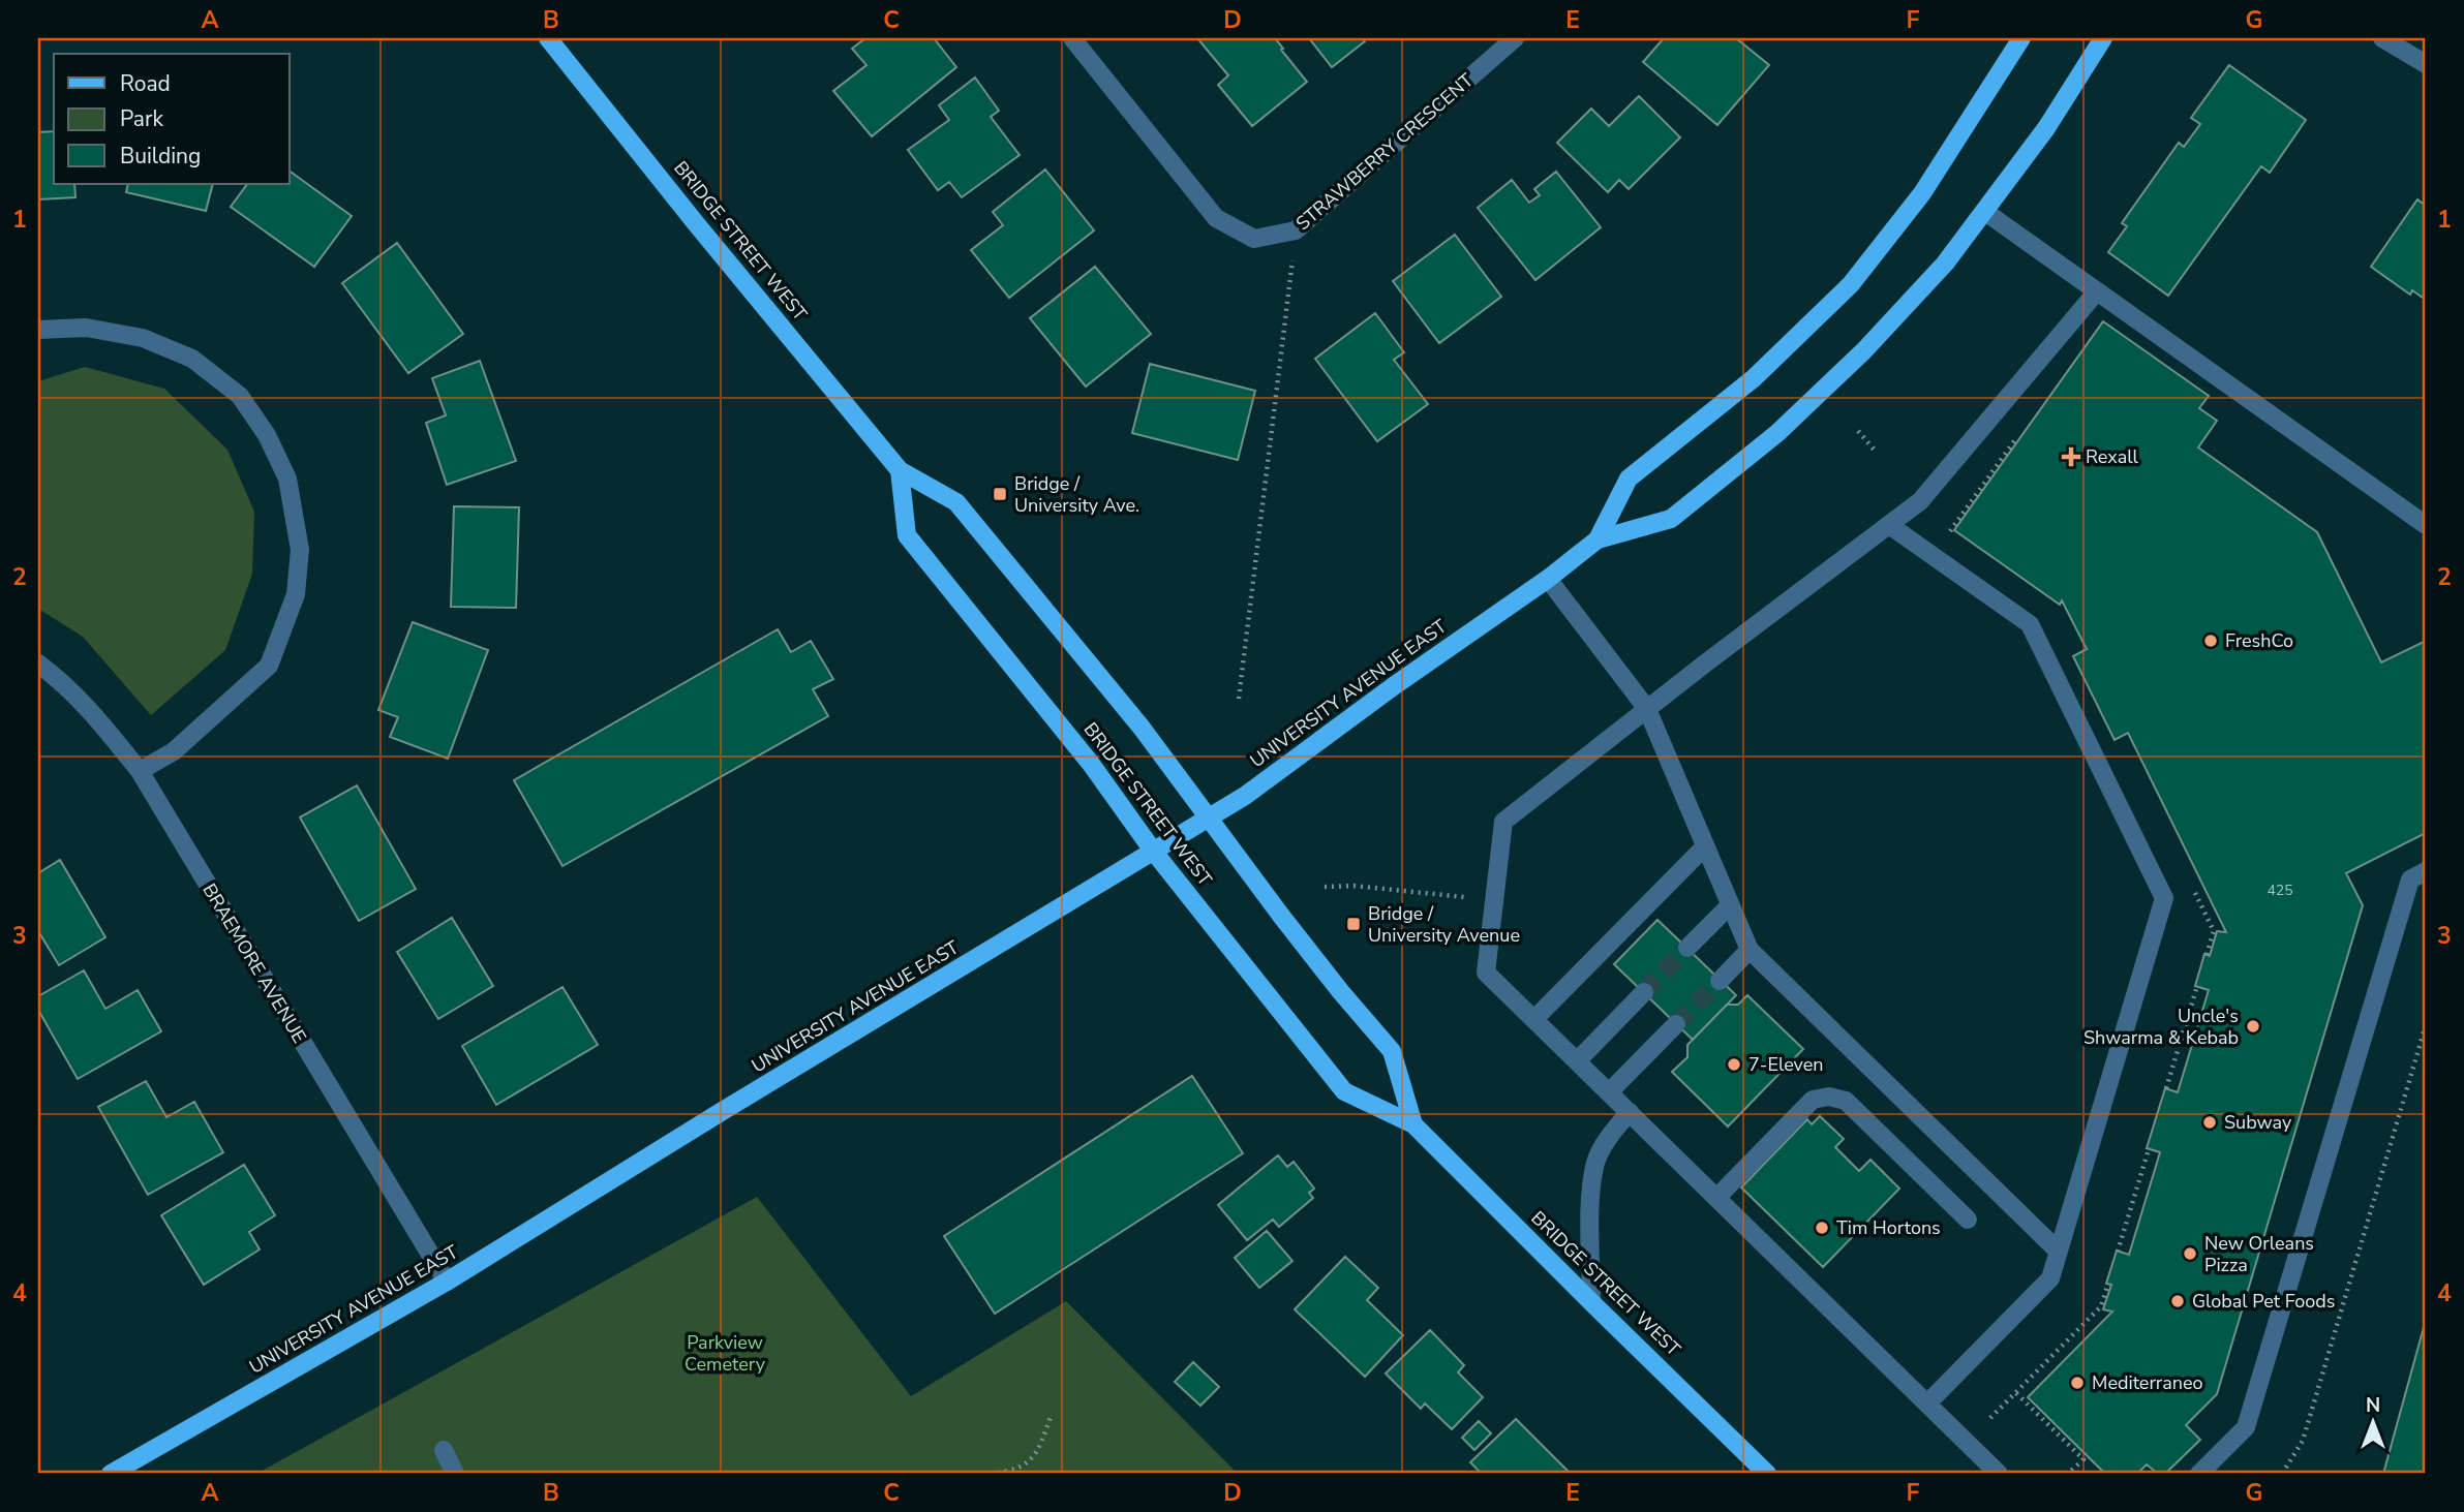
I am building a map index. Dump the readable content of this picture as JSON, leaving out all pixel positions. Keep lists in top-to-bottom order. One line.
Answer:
{"streets":{"main road":["BRIDGE STREET WEST","UNIVERSITY AVENUE EAST"],"street":["STRAWBERRY CRESCENT","BRAEMORE AVENUE"]},"crossings":[["BRIDGE STREET WEST","UNIVERSITY AVENUE EAST"],["UNIVERSITY AVENUE EAST","BRAEMORE AVENUE"]],"parks":["Parkview Cemetery"],"places":{"health":["Rexall"],"transit":["Bridge / University Ave.","Bridge / University Avenue"],"other":["FreshCo","Uncle's Shwarma & Kebab","7-Eleven","Subway","Tim Hortons","New Orleans Pizza","Global Pet Foods","Mediterraneo"]},"house_numbers":["425"],"legend":["Road","Park","Building"],"north":"top","grid":{"columns":["A","B","C","D","E","F","G"],"rows":["1","2","3","4"]}}
